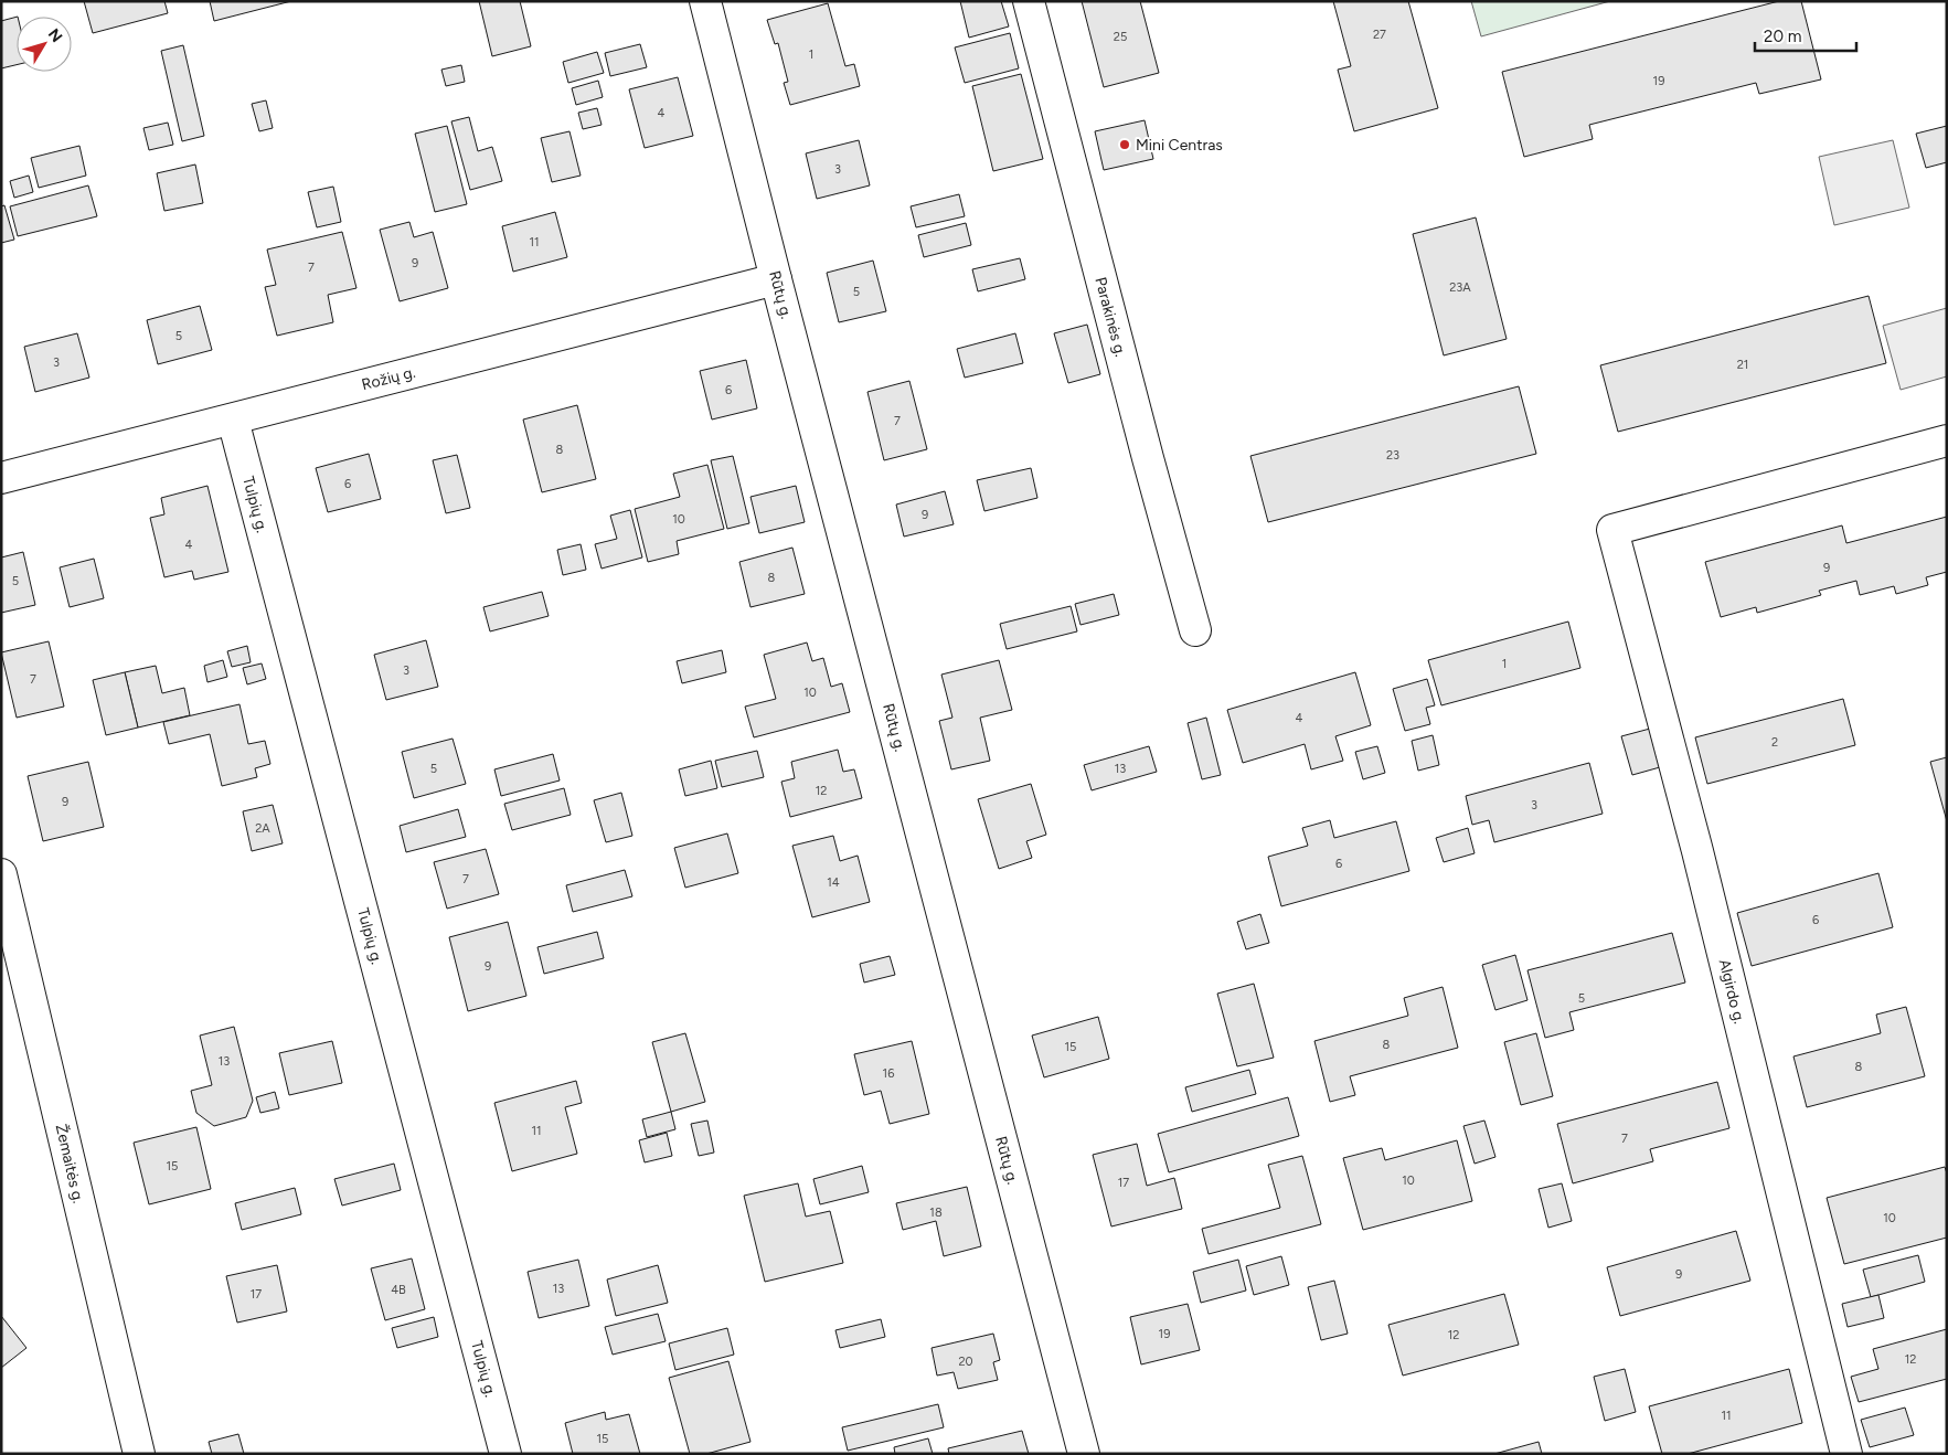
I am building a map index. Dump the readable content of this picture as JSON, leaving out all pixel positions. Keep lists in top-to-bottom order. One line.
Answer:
{"streets":{"street":["Rūtų g.","Parakinės g.","Rožių g.","Tulpių g.","Algirdo g.","Žemaitės g."]},"crossings":[["Rūtų g.","Rožių g."],["Rožių g.","Tulpių g."]],"places":["Mini Centras"],"house_numbers":["27","25","1","19","4","3","11","9","7","23A","5","5","3","21","6","7","8","23","6","9","10","4","9","8","5","1","3","7","10","4","2","5","13","12","9","3","2A","6","7","14","6","9","5","8","15","13","8","16","11","7","15","10","17","18","10","9","13","4B","17","19","12","12","20","11","15"],"scale_bar":"20 m","north":"top right"}
